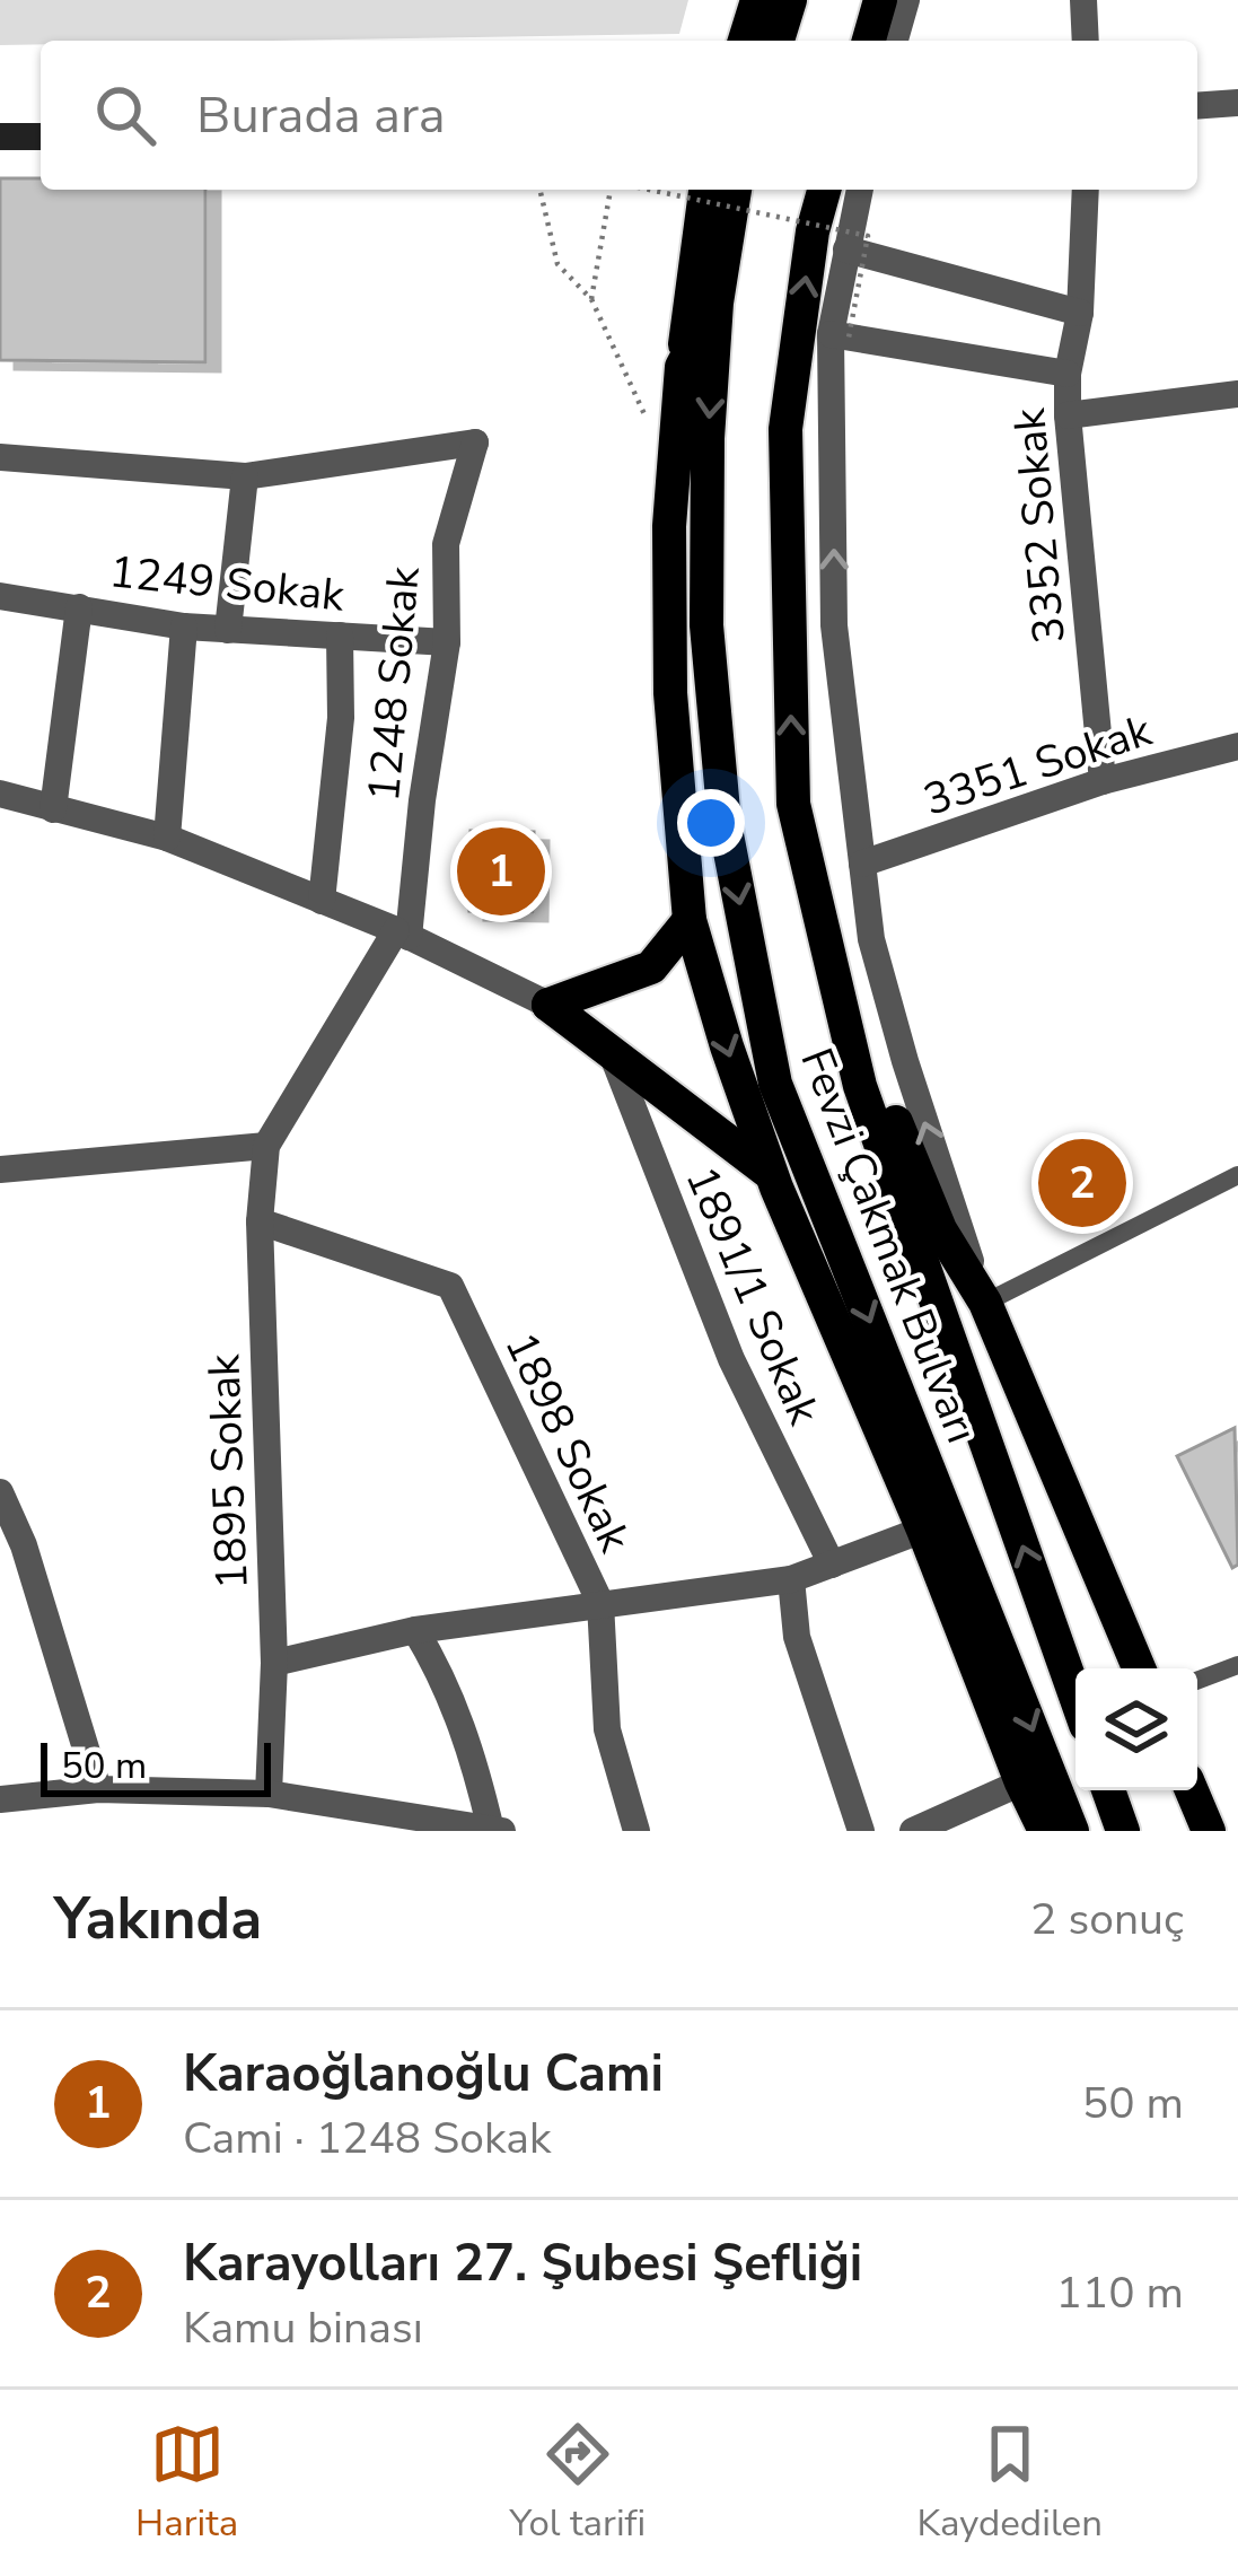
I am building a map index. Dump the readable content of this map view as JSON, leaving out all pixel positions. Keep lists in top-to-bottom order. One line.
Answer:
{"streets":{"main road":["Fevzi Çakmak Bulvarı"],"street":["3352 Sokak","1249 Sokak","1248 Sokak","3351 Sokak","1891/1 Sokak","1898 Sokak","1895 Sokak"]},"crossings":[["3352 Sokak","3351 Sokak"],["1249 Sokak","1248 Sokak"],["1898 Sokak","1895 Sokak"]],"scale_bar":"50 m","page":{"search":"Burada ara","pins":["1","2"],"scale":"50 m","heading":["Yakında","2 sonuç"],"list":[{"mark":"1","name":"Karaoğlanoğlu Cami","note":"Cami · 1248 Sokak","value":"50 m"},{"mark":"2","name":"Karayolları 27. Şubesi Şefliği","note":"Kamu binası","value":"110 m"}],"nav":["Harita","Yol tarifi","Kaydedilen"]}}
